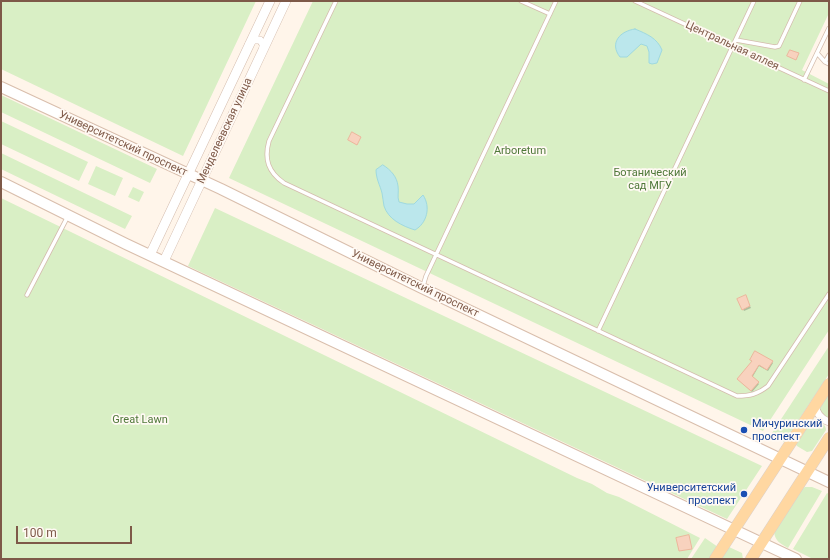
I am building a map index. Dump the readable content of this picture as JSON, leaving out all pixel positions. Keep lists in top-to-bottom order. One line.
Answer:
{"streets":{"main road":["Университетский проспект"],"street":["Менделеевская улица"],"lane":["Центральная аллея"]},"crossings":[["Менделеевская улица","Университетский проспект"]],"parks":["Arboretum","Ботанический сад МГУ","Great Lawn"],"places":["Мичуринский проспект","Университетский проспект"],"scale_bar":"100 m"}
